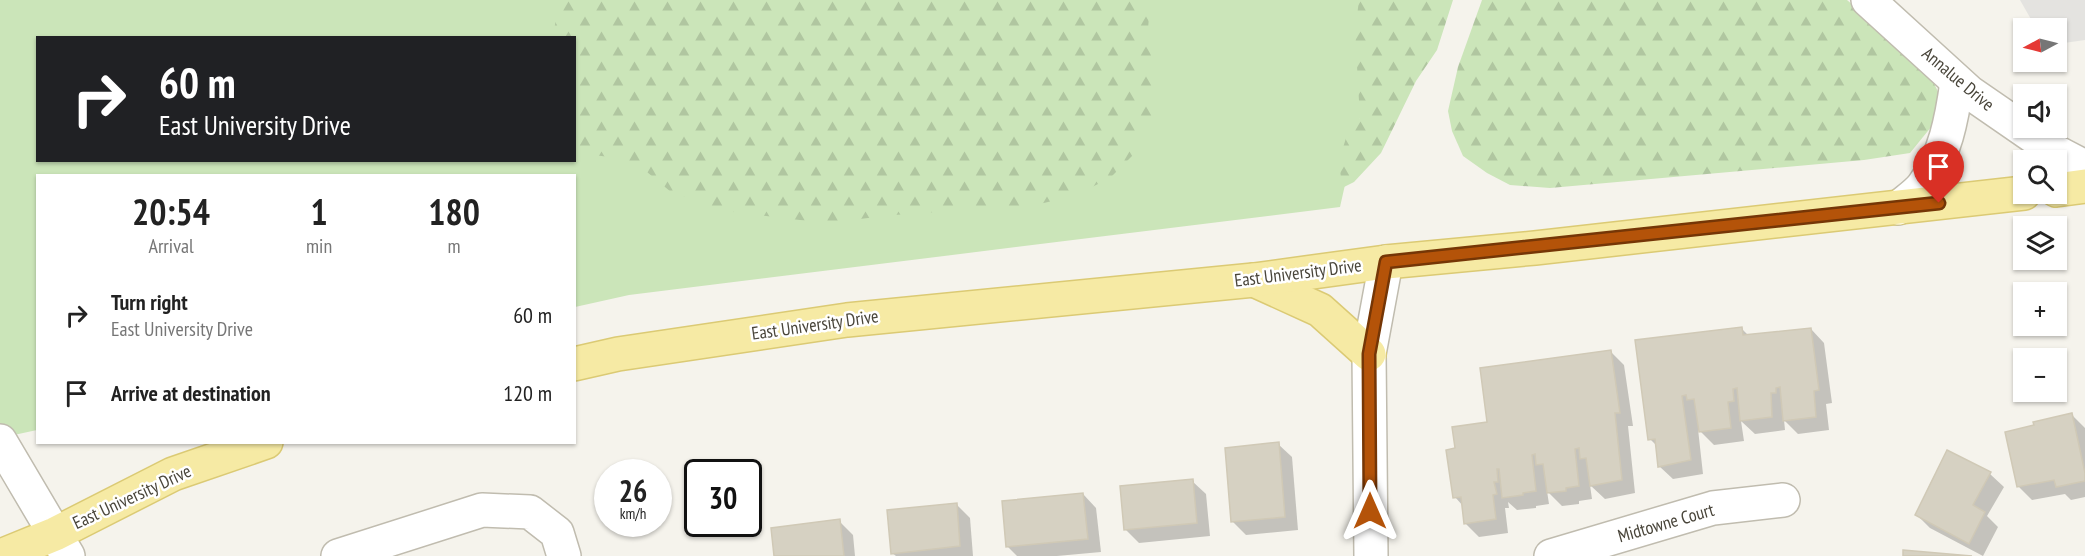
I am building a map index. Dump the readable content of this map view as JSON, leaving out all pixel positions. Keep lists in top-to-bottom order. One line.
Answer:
{"streets":{"main road":["East University Drive"],"street":["Annalue Drive","Midtowne Court"]},"north":"left","page":{"map_buttons":["+","−"],"turn":["60 m","East University Drive"],"eta":["20:54","Arrival","1","min","180","m"],"list":[{"name":"Turn right","note":"East University Drive","value":"60 m"},{"name":"Arrive at destination","value":"120 m"}],"speed":"26 km/h","limit":"30"}}
